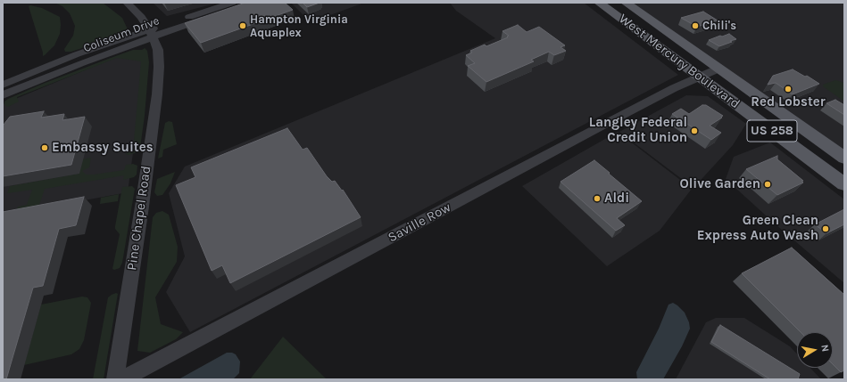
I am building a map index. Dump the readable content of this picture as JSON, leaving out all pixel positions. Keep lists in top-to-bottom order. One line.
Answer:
{"streets":{"main road":["West Mercury Boulevard","US 258"],"street":["Coliseum Drive","Pine Chapel Road","Saville Row"]},"crossings":[["Coliseum Drive","Pine Chapel Road"],["West Mercury Boulevard","Saville Row"]],"places":["Hampton Virginia Aquaplex","Chili's","Red Lobster","Langley Federal Credit Union","Embassy Suites","Olive Garden","Aldi","Green Clean Express Auto Wash"],"north":"right"}
